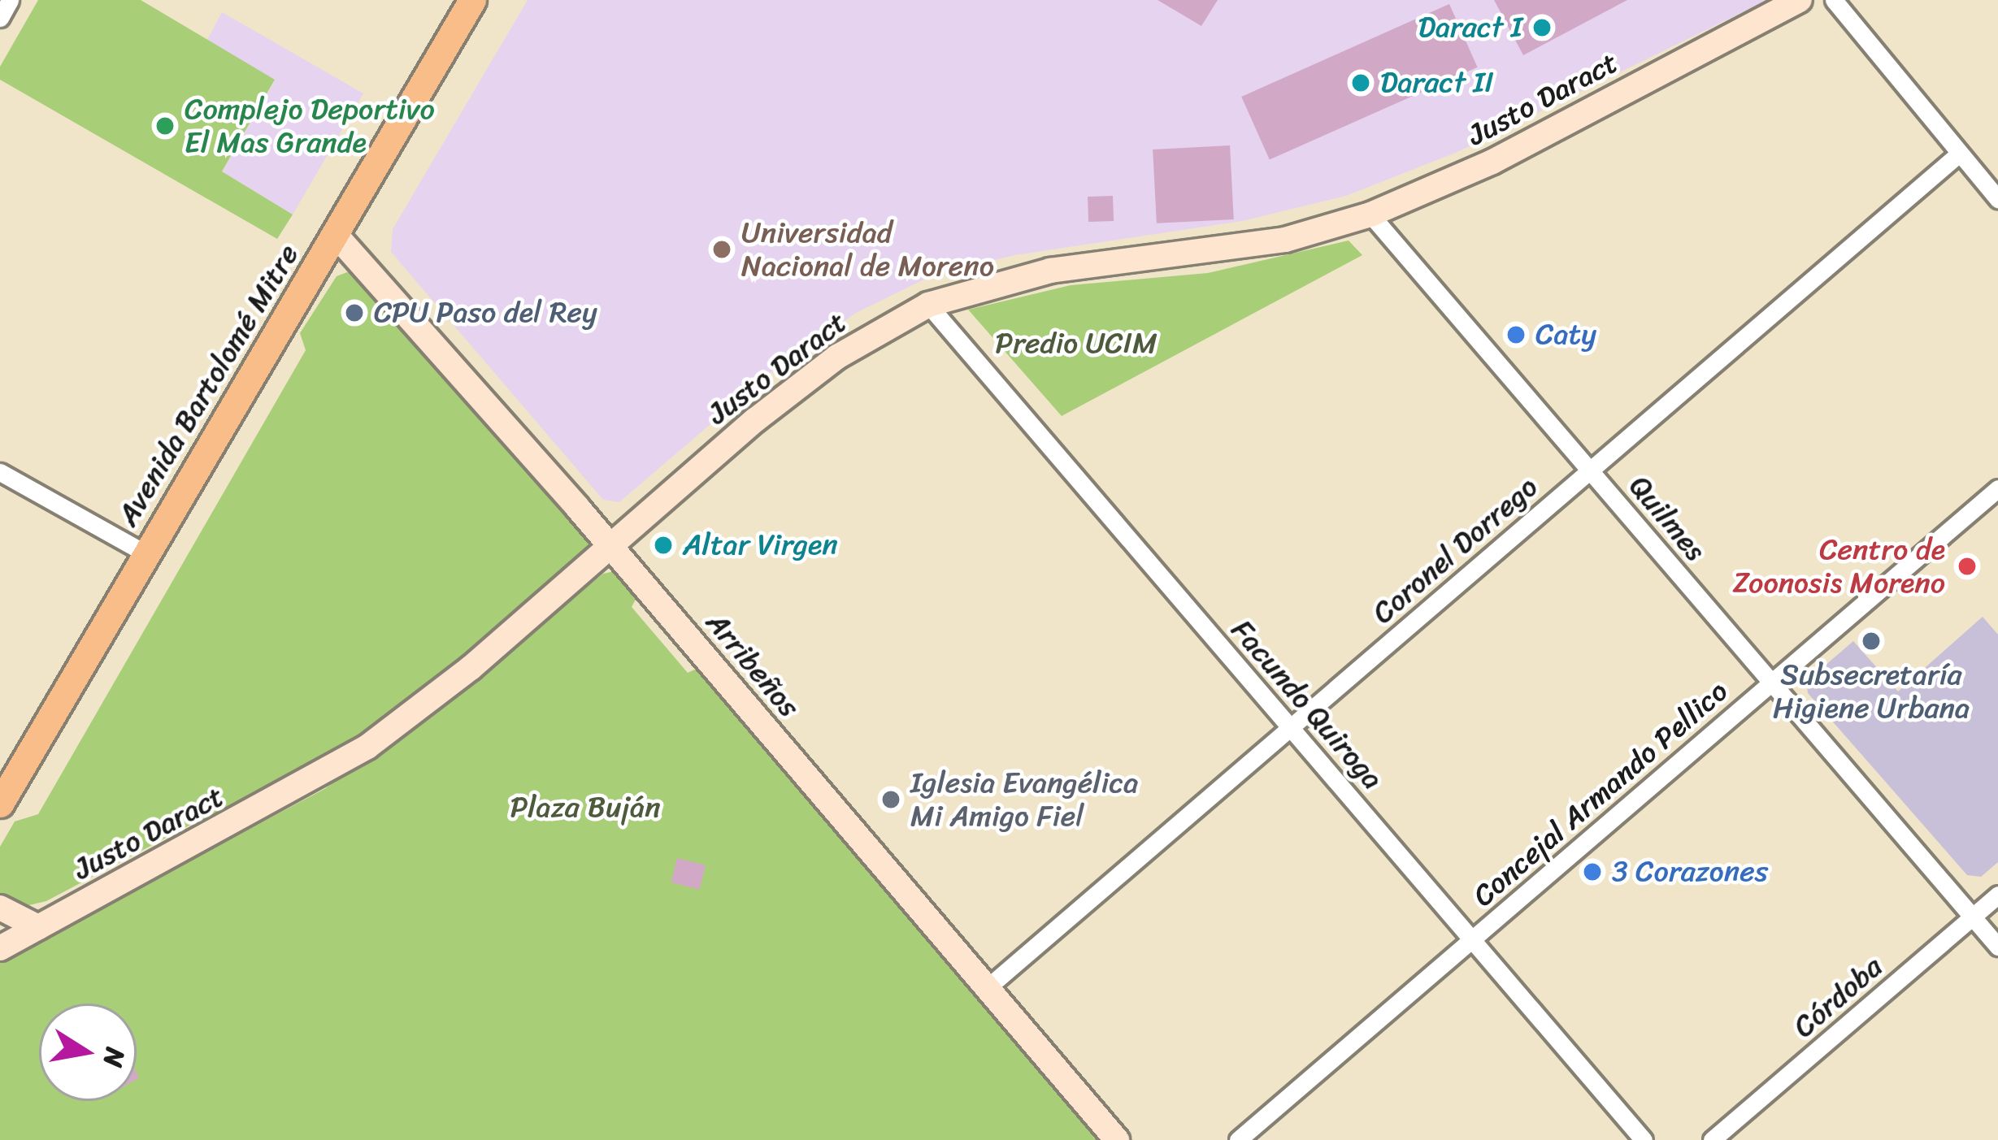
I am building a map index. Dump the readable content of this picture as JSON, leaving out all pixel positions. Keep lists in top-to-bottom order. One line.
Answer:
{"streets":{"main road":["Avenida Bartolomé Mitre"],"street":["Justo Daract","Quilmes","Coronel Dorrego","Arribeños","Facundo Quiroga","Concejal Armando Pellico","Córdoba"]},"crossings":[["Justo Daract","Quilmes"],["Justo Daract","Arribeños"],["Justo Daract","Facundo Quiroga"],["Avenida Bartolomé Mitre","Arribeños"],["Quilmes","Coronel Dorrego"],["Quilmes","Concejal Armando Pellico"],["Quilmes","Córdoba"],["Coronel Dorrego","Arribeños"],["Coronel Dorrego","Facundo Quiroga"],["Facundo Quiroga","Concejal Armando Pellico"]],"parks":["Predio UCIM","Plaza Buján"],"places":["Daract I","Daract II","Complejo Deportivo El Mas Grande","Universidad Nacional de Moreno","CPU Paso del Rey","Caty","Altar Virgen","Centro de Zoonosis Moreno","Subsecretaría Higiene Urbana","Iglesia Evangélica Mi Amigo Fiel","3 Corazones"],"north":"right"}
